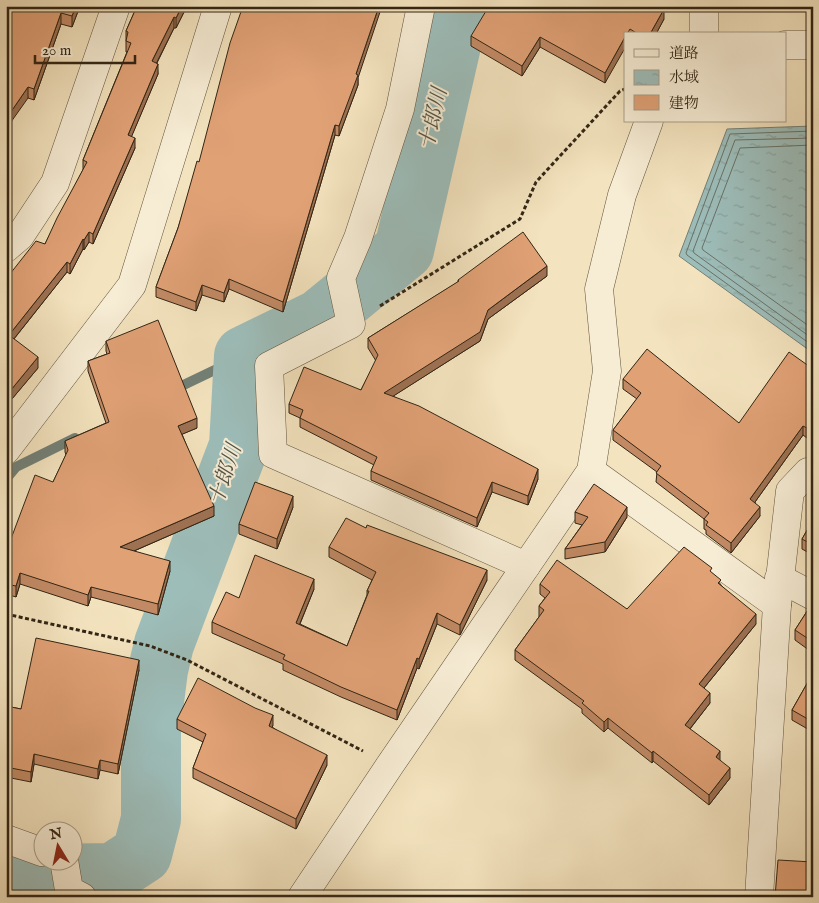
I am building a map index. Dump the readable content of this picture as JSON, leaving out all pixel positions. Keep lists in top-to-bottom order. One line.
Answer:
{"water":["十郎川"],"legend":["道路","水域","建物"],"scale_bar":"20 m","north":"top"}
